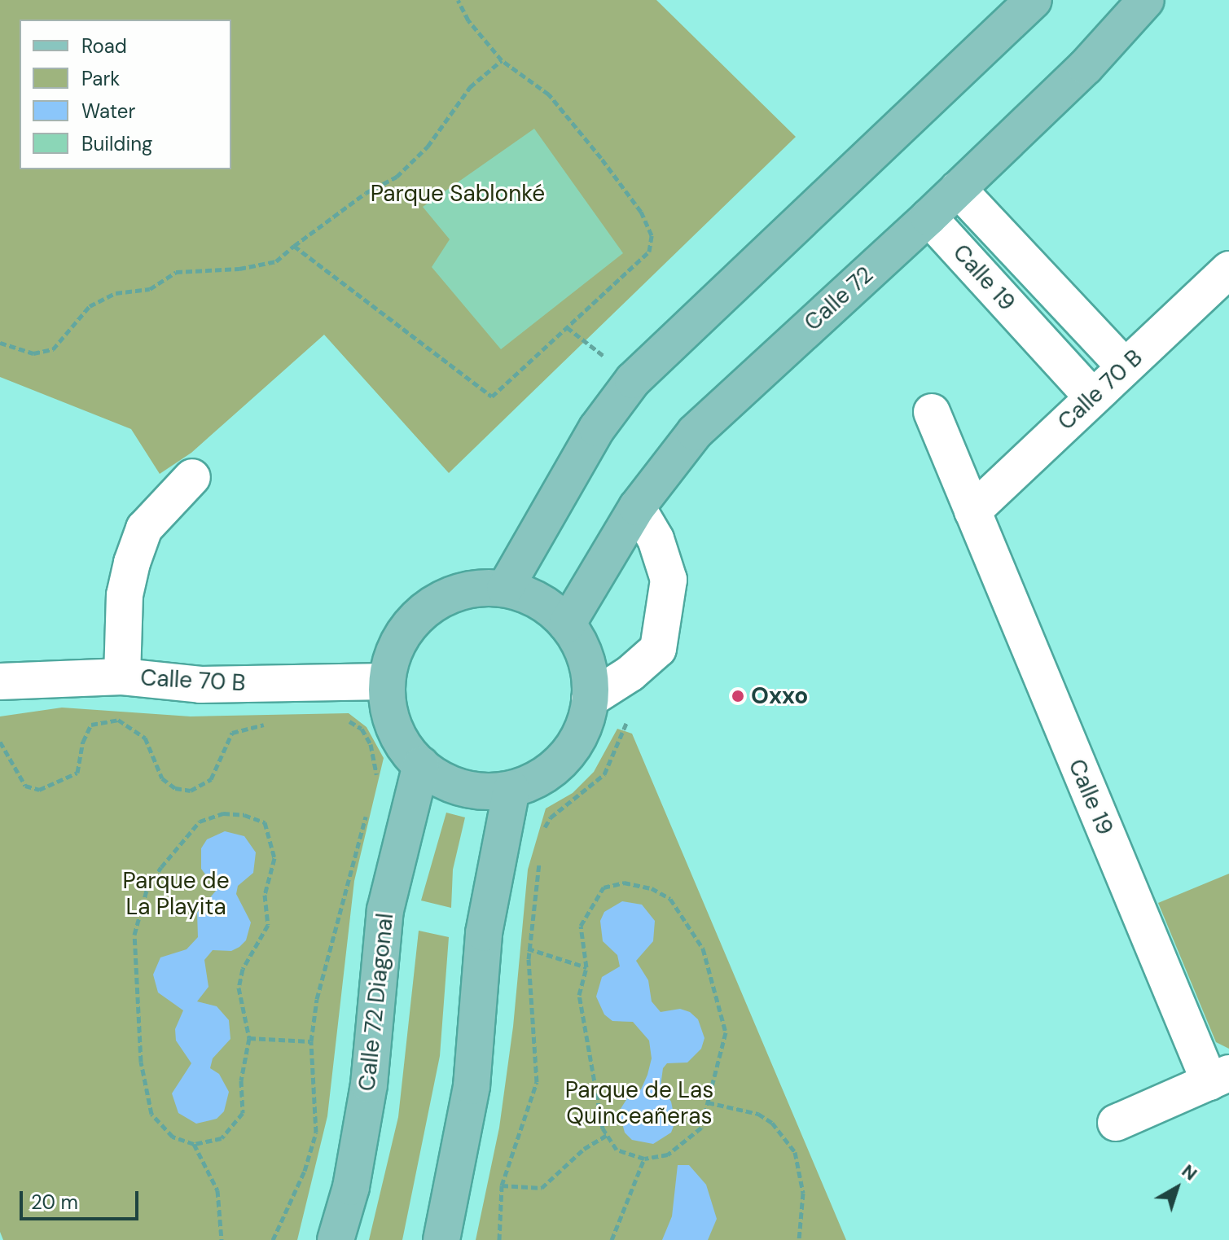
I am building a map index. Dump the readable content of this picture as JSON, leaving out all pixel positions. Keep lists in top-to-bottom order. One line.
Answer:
{"streets":{"main road":["Calle 72","Calle 72 Diagonal"],"street":["Calle 19","Calle 70 B"]},"crossings":[["Calle 19","Calle 72"],["Calle 19","Calle 70 B"],["Calle 72","Calle 70 B"],["Calle 72","Calle 72 Diagonal"],["Calle 70 B","Calle 72 Diagonal"]],"parks":["Parque Sablonké","Parque de La Playita","Parque de Las Quinceañeras"],"places":["Oxxo"],"legend":["Road","Park","Water","Building"],"scale_bar":"20 m","north":"top right"}
